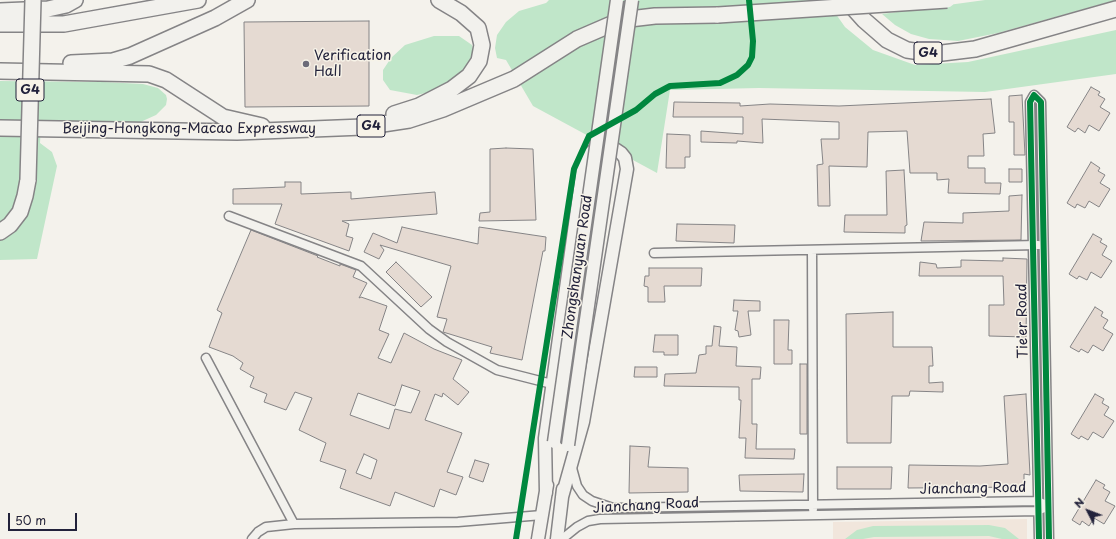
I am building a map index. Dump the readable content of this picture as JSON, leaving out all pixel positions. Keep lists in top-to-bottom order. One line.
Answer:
{"streets":{"highway":["G4","Beijing-Hongkong-Macao Expressway"],"main road":["Zhongshanyuan Road"],"street":["Tie'er Road","Jianchang Road"]},"crossings":[["Tie'er Road","Jianchang Road"]],"places":["Verification Hall"],"scale_bar":"50 m","north":"top left"}
